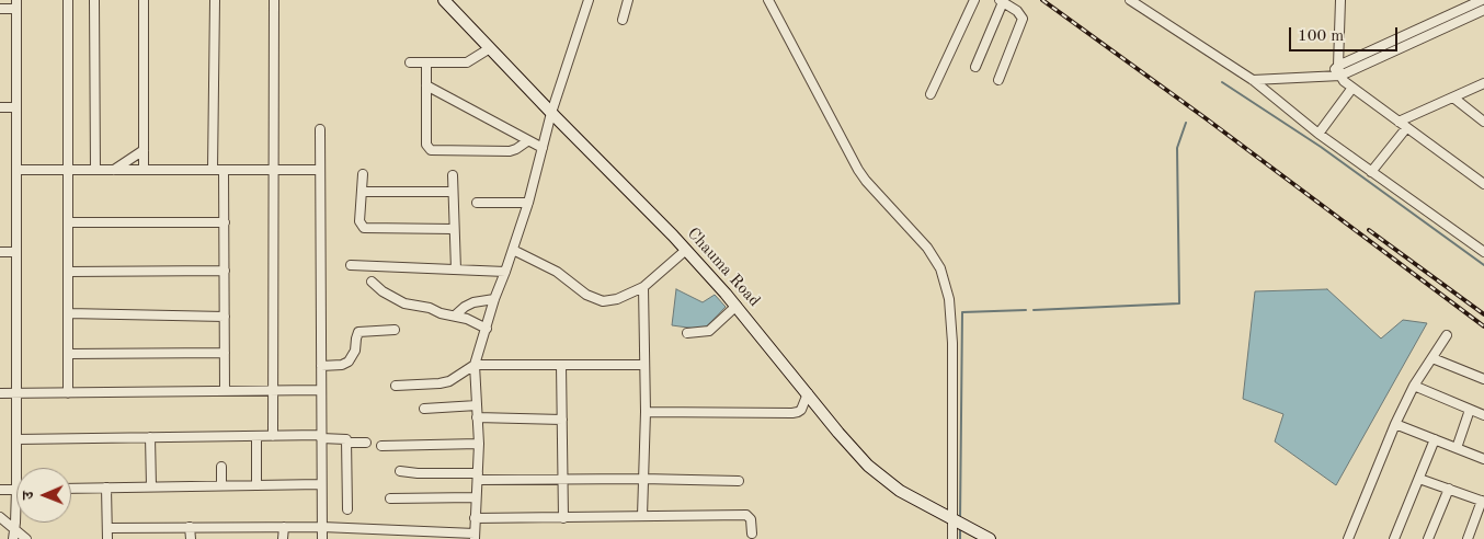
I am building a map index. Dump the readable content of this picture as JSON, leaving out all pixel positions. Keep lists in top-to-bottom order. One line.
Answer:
{"streets":{"street":["Chauma Road"]},"scale_bar":"100 m","north":"left"}
